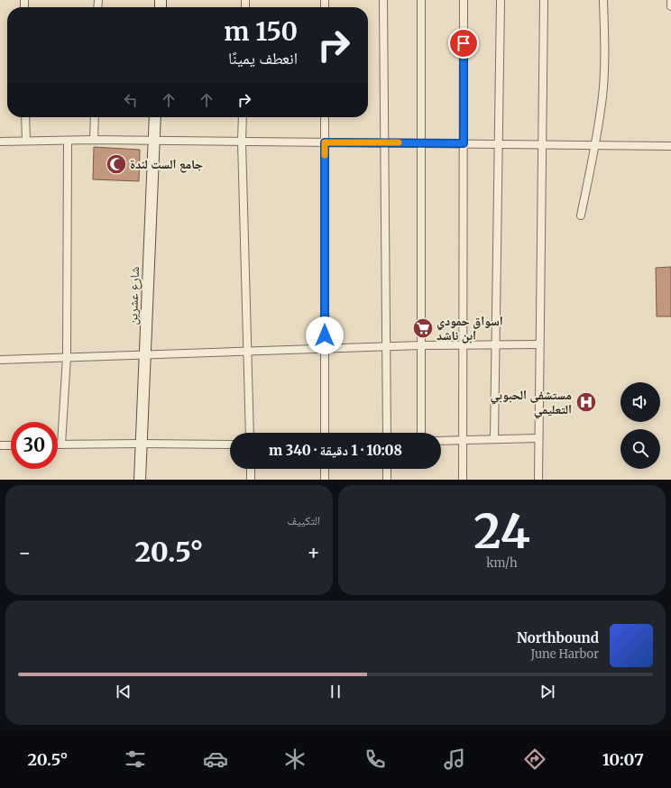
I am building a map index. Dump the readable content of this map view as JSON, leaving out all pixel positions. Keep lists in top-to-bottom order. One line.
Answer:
{"streets":{"street":["شارع عشرين"]},"places":{"mosque":["جامع الست لندة"],"supermarket":["اسواق حمودي ابن ناشد"],"hospital":["مستشفى الحبوبي التعليمي"]},"page":{"turn":["150 m","انعطف يمينًا"],"limit":"30","trip":"10:08 · 1 دقيقة · 340 m","tile":[["24","km/h"],"التكييف"],"heat":["−","20.5°","+"],"song":["Northbound","June Harbor"],"tabs":["10:07","20.5°"]}}
